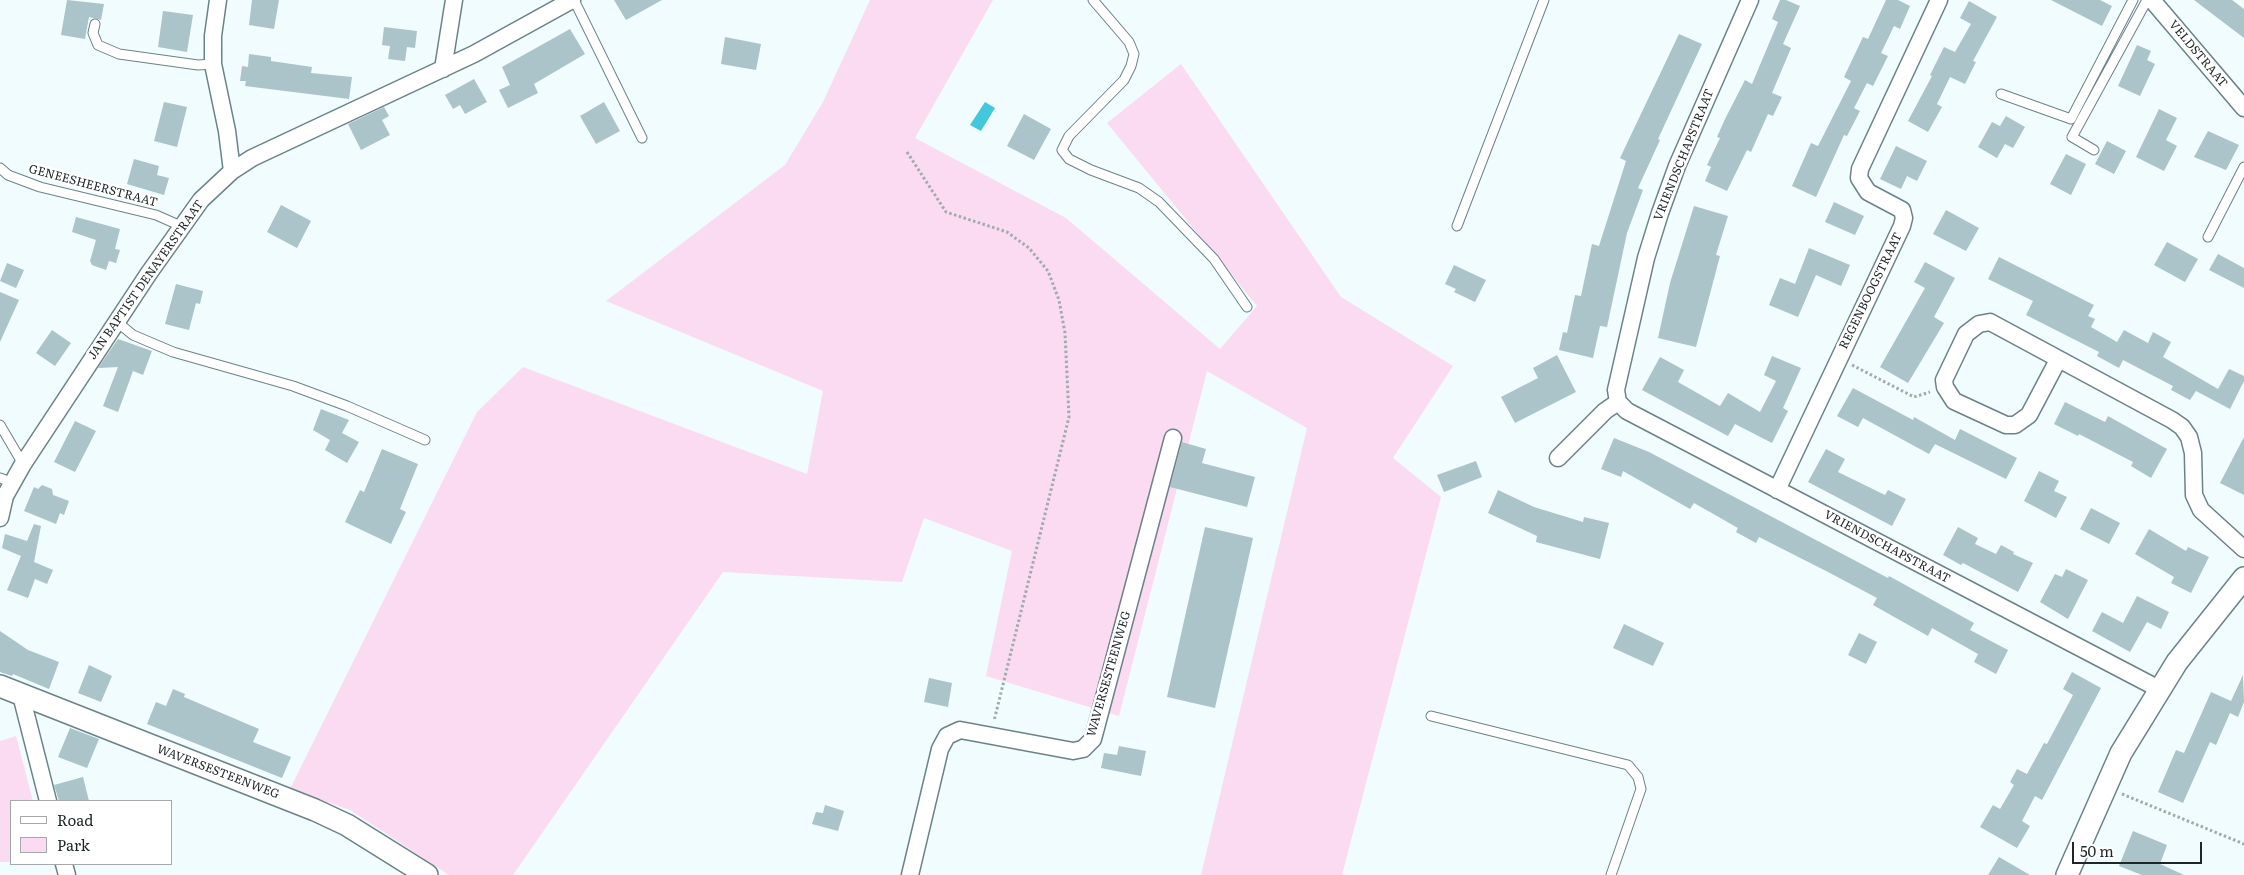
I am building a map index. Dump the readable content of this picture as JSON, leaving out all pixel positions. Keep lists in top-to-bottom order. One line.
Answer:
{"streets":{"street":["VELDSTRAAT","VRIENDSCHAPSTRAAT","JAN BAPTIST DENAYERSTRAAT","REGENBOOGSTRAAT","WAVERSESTEENWEG"],"lane":["GENEESHEERSTRAAT"]},"crossings":[["VRIENDSCHAPSTRAAT","REGENBOOGSTRAAT"],["GENEESHEERSTRAAT","JAN BAPTIST DENAYERSTRAAT"]],"legend":["Road","Park"],"scale_bar":"50 m"}
